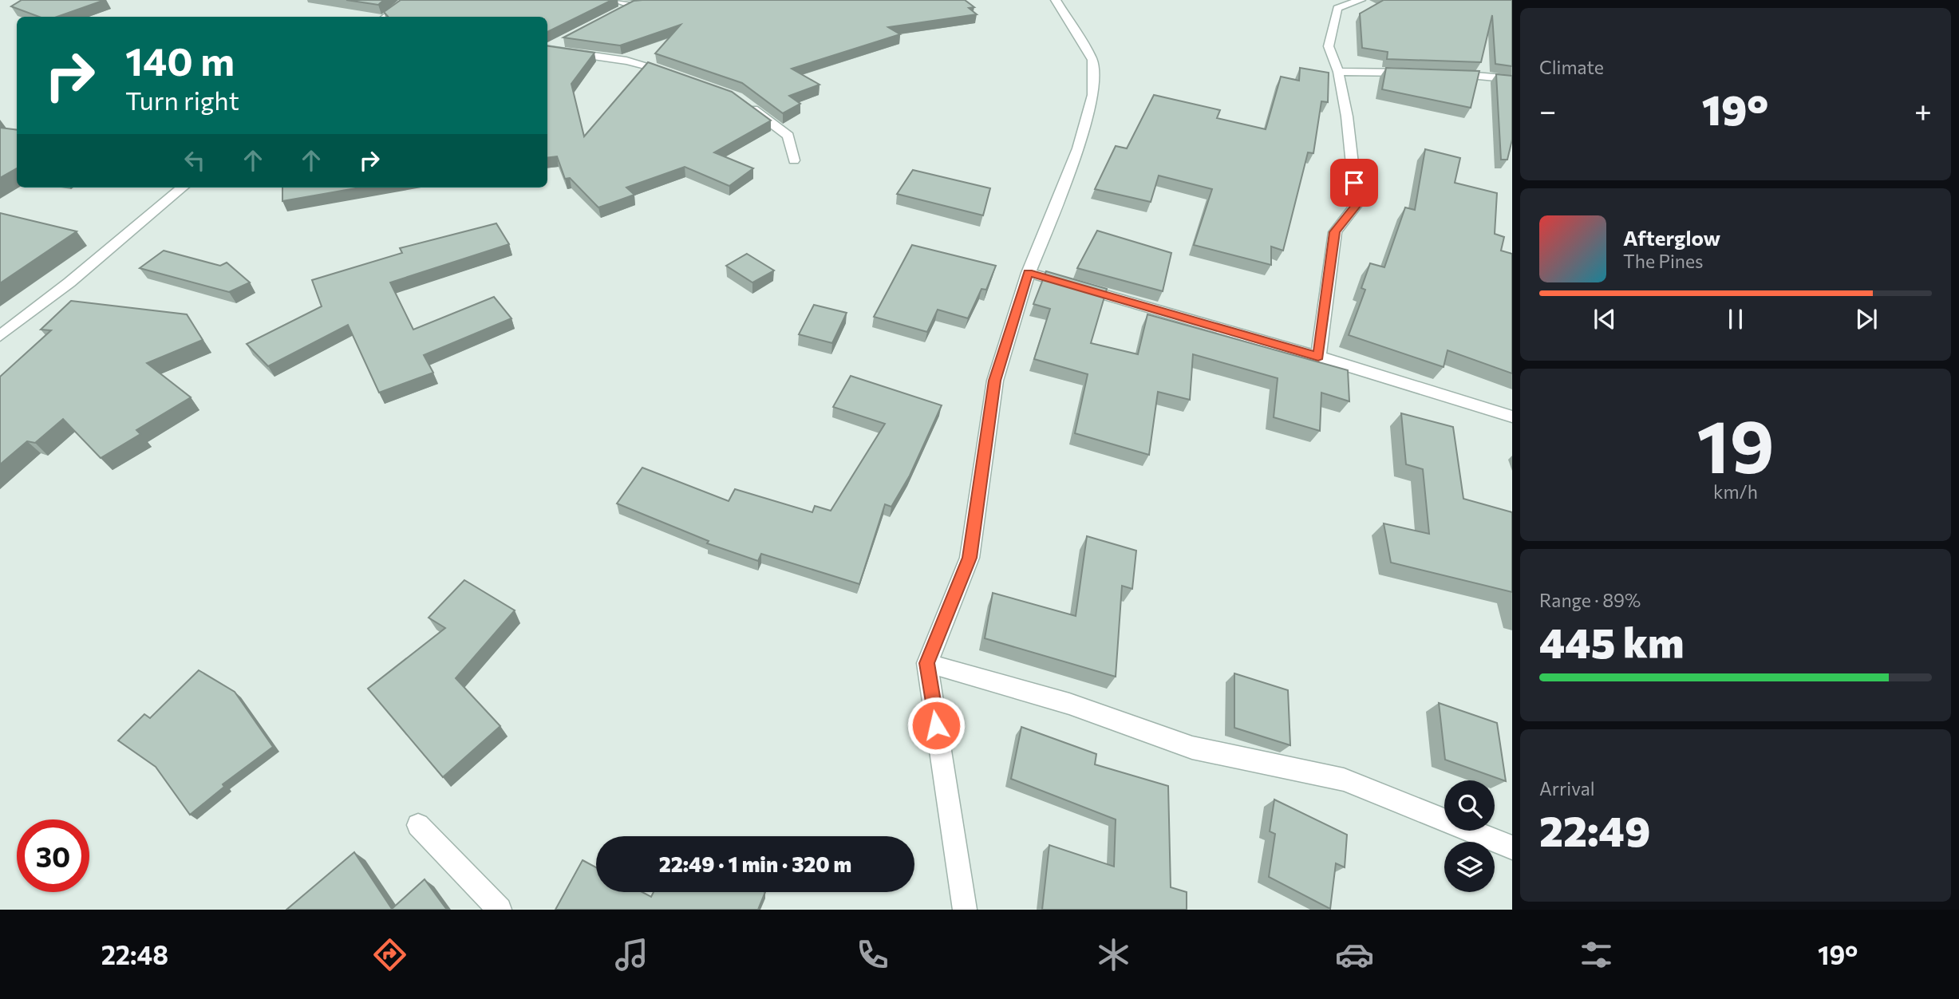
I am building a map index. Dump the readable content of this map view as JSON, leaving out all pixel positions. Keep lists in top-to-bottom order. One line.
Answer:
{"page":{"tile":["Climate",["19","km/h"],["Range · 89%","445 km"],["Arrival","22:49"]],"turn":["140 m","Turn right"],"heat":["−","19°","+"],"song":["Afterglow","The Pines"],"limit":"30","trip":"22:49 · 1 min · 320 m","tabs":["22:48","19°"]}}
